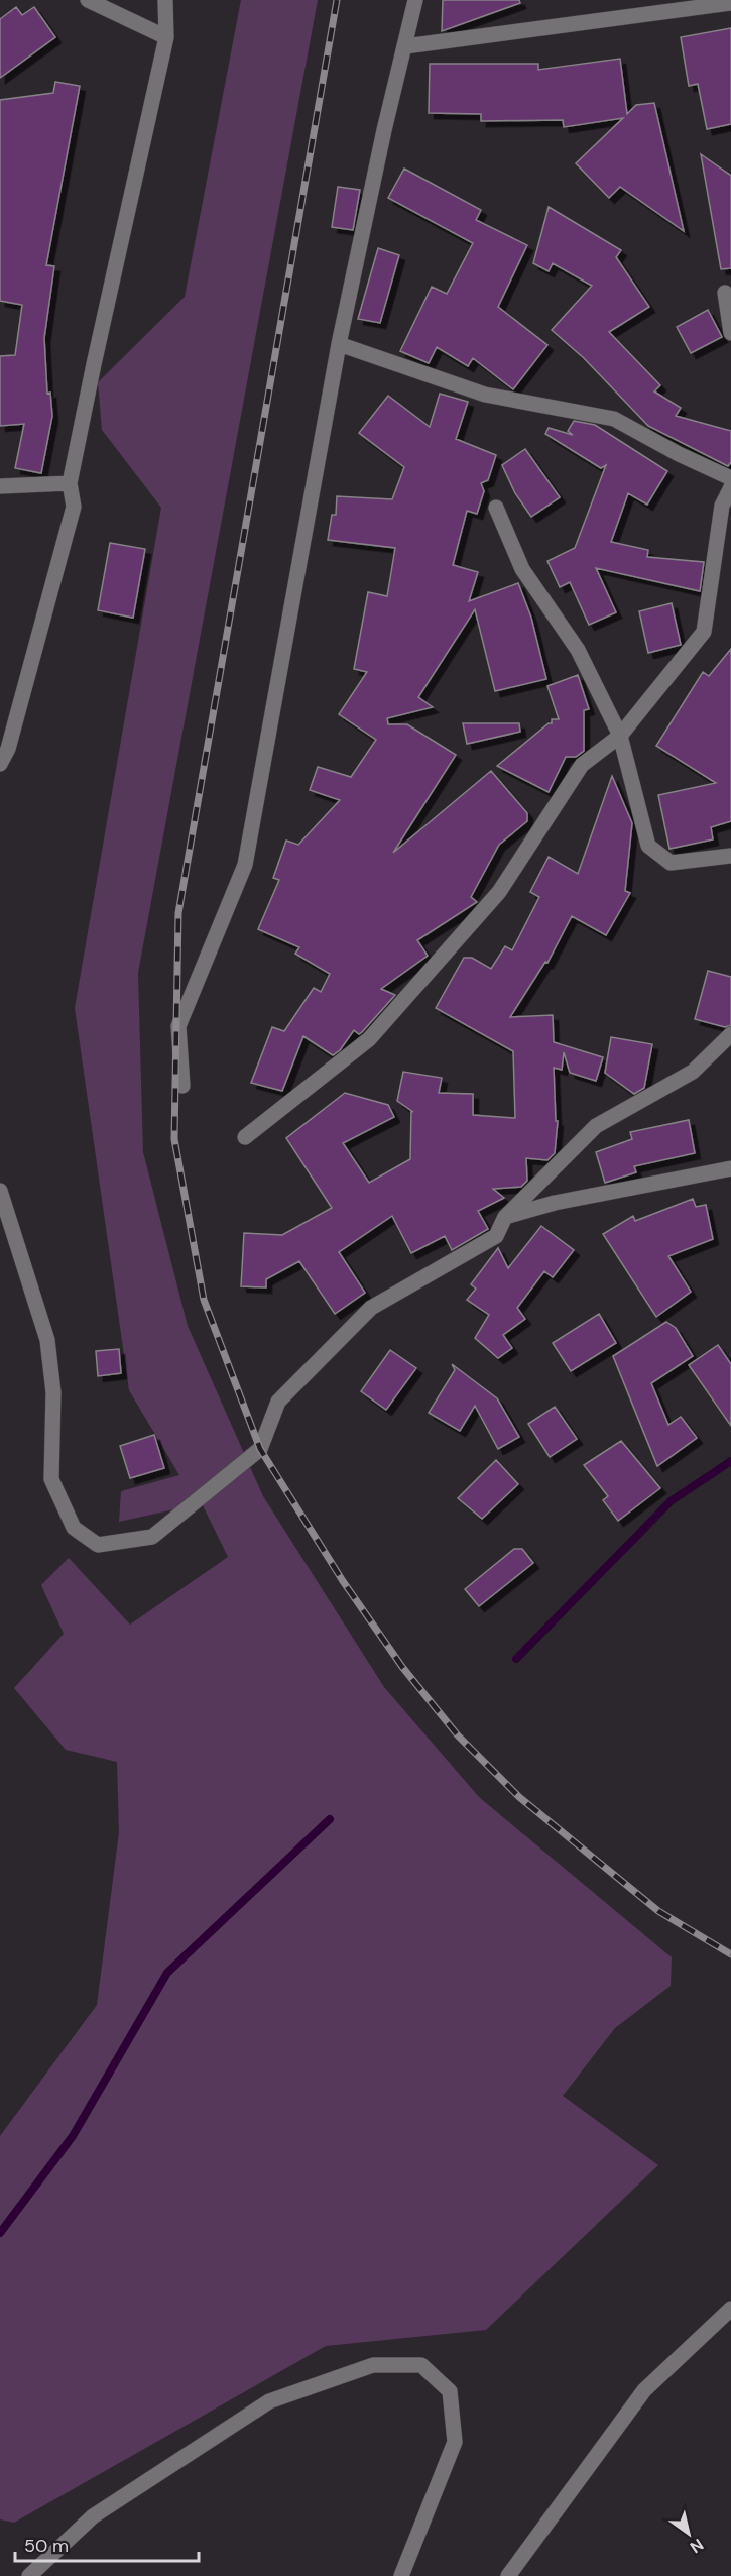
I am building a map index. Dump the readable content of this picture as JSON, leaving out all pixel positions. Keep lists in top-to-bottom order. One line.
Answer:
{"scale_bar":"50 m","north":"bottom right"}
